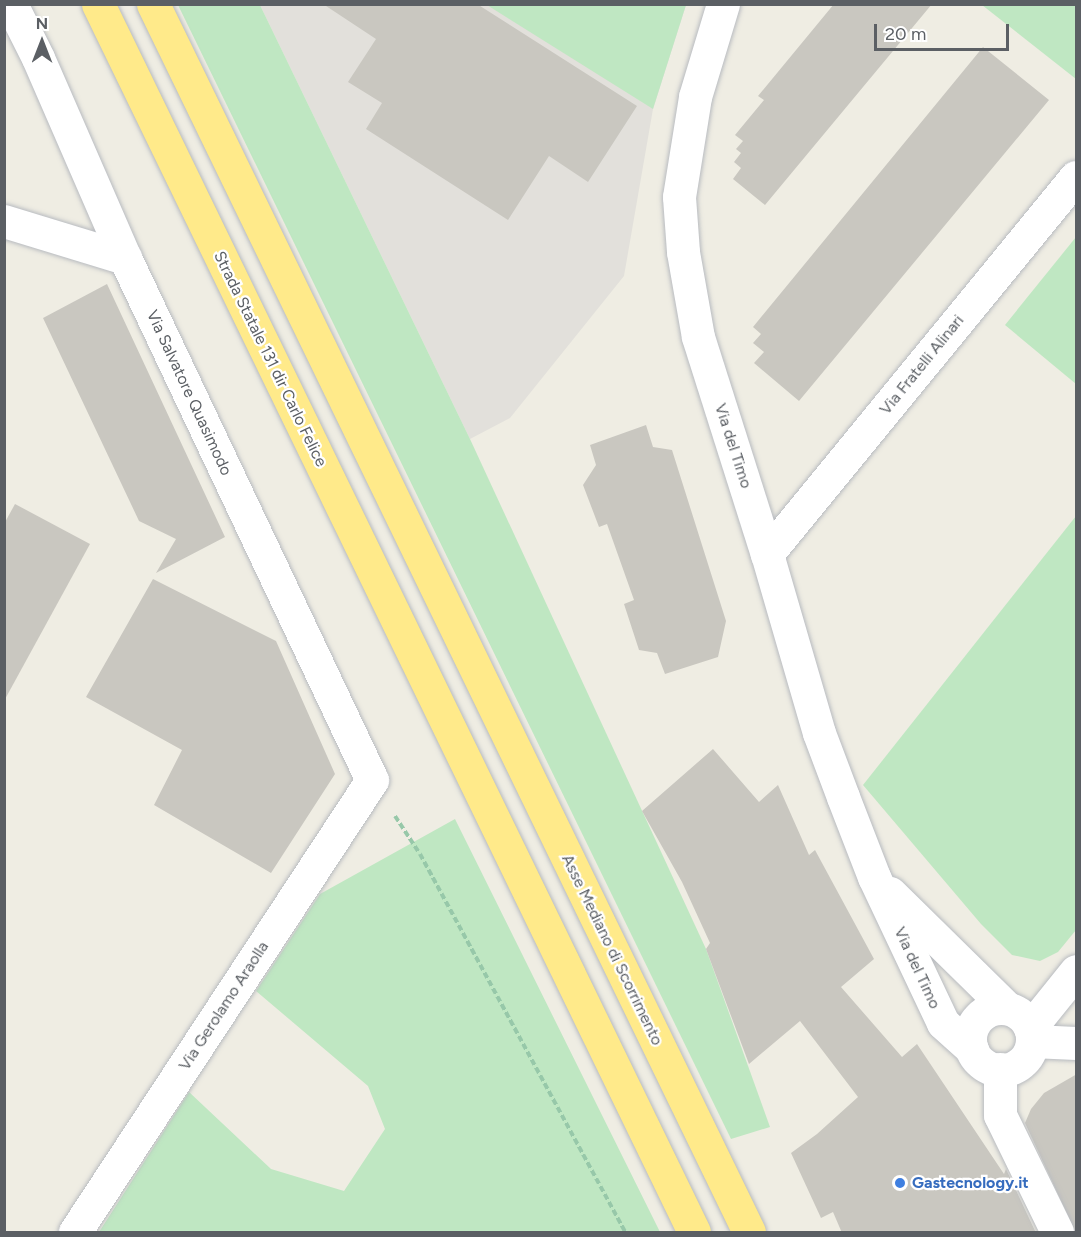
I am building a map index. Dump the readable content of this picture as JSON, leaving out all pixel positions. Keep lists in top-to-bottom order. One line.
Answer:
{"streets":{"highway":["Strada Statale 131 dir Carlo Felice","Asse Mediano di Scorrimento"],"street":["Via Fratelli Alinari","Via Salvatore Quasimodo","Via del Timo","Via Gerolamo Araolla"]},"crossings":[["Via Fratelli Alinari","Via del Timo"],["Via Salvatore Quasimodo","Via Gerolamo Araolla"]],"places":["Gastecnology.it"],"scale_bar":"20 m","north":"top"}
